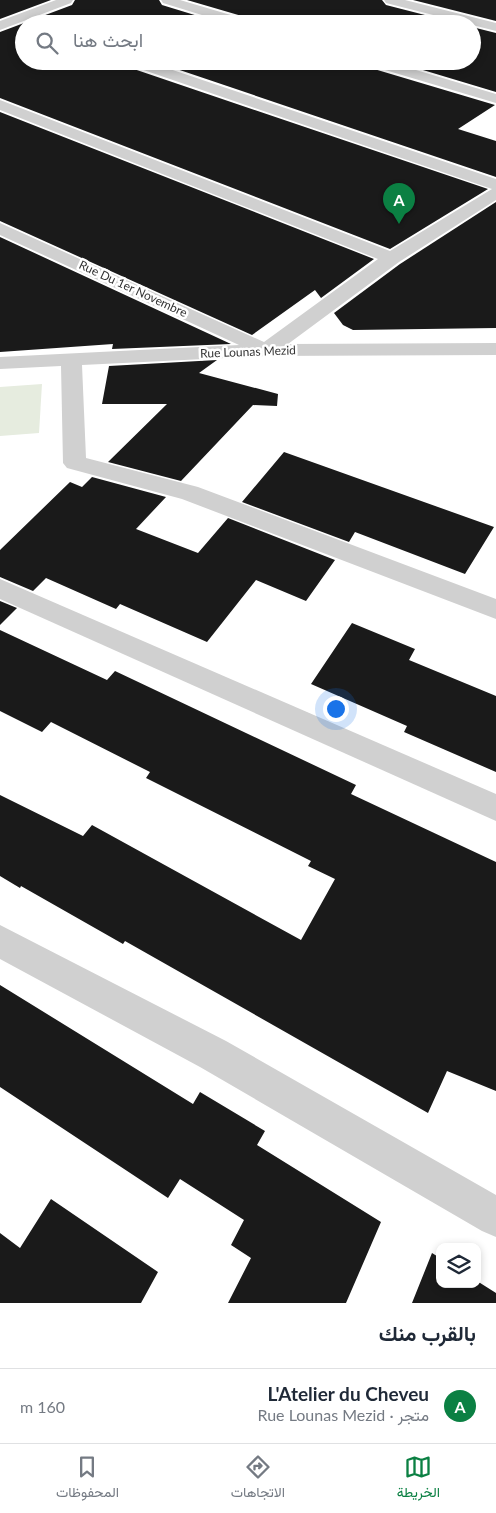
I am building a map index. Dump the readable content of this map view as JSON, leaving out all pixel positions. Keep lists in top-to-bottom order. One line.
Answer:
{"streets":{"street":["Rue Du 1er Novembre","Rue Lounas Mezid"]},"crossings":[["Rue Du 1er Novembre","Rue Lounas Mezid"]],"page":{"search":"ابحث هنا","pins":"A","heading":"بالقرب منك","list":[{"mark":"A","name":"L'Atelier du Cheveu","note":"متجر · Rue Lounas Mezid","value":"160 m"}],"nav":["الخريطة","الاتجاهات","المحفوظات"]}}
